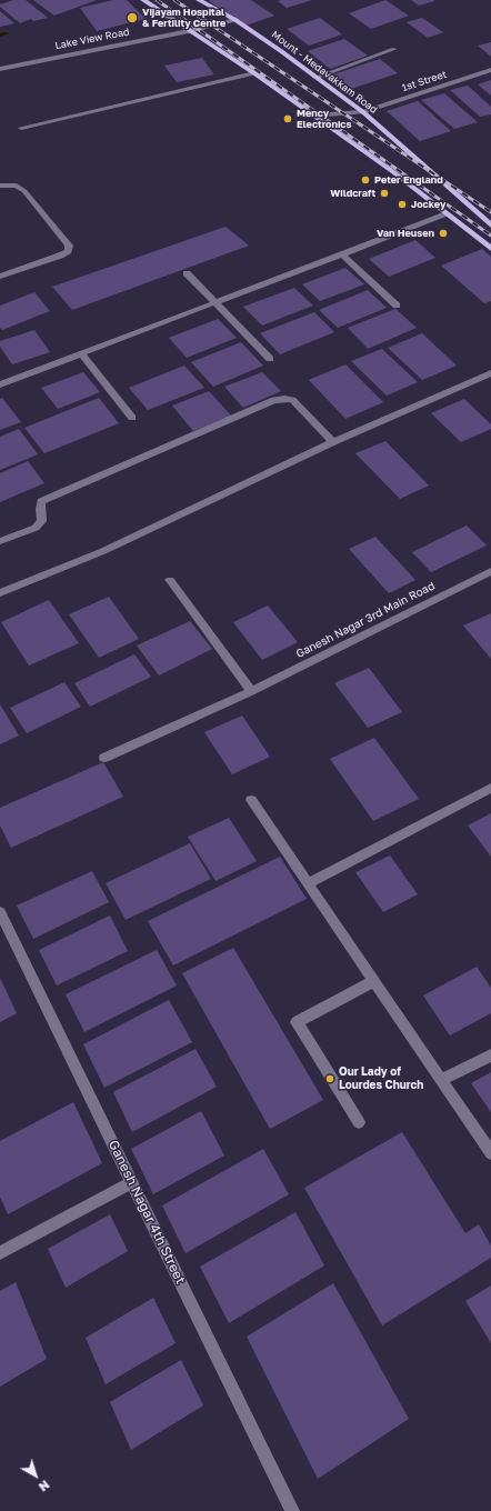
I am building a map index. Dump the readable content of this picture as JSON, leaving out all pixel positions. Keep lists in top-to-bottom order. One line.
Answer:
{"streets":{"main road":["Mount - Medavakkam Road"],"street":["Lake View Road","1st Street","Ganesh Nagar 3rd Main Road","Ganesh Nagar 4th Street"]},"crossings":[["Lake View Road","Mount - Medavakkam Road"],["Mount - Medavakkam Road","1st Street"]],"places":["Vijayam Hospital & Fertility Centre","Mency Electronics","Peter England","Wildcraft","Jockey","Van Heusen","Our Lady of Lourdes Church"],"north":"bottom right"}
